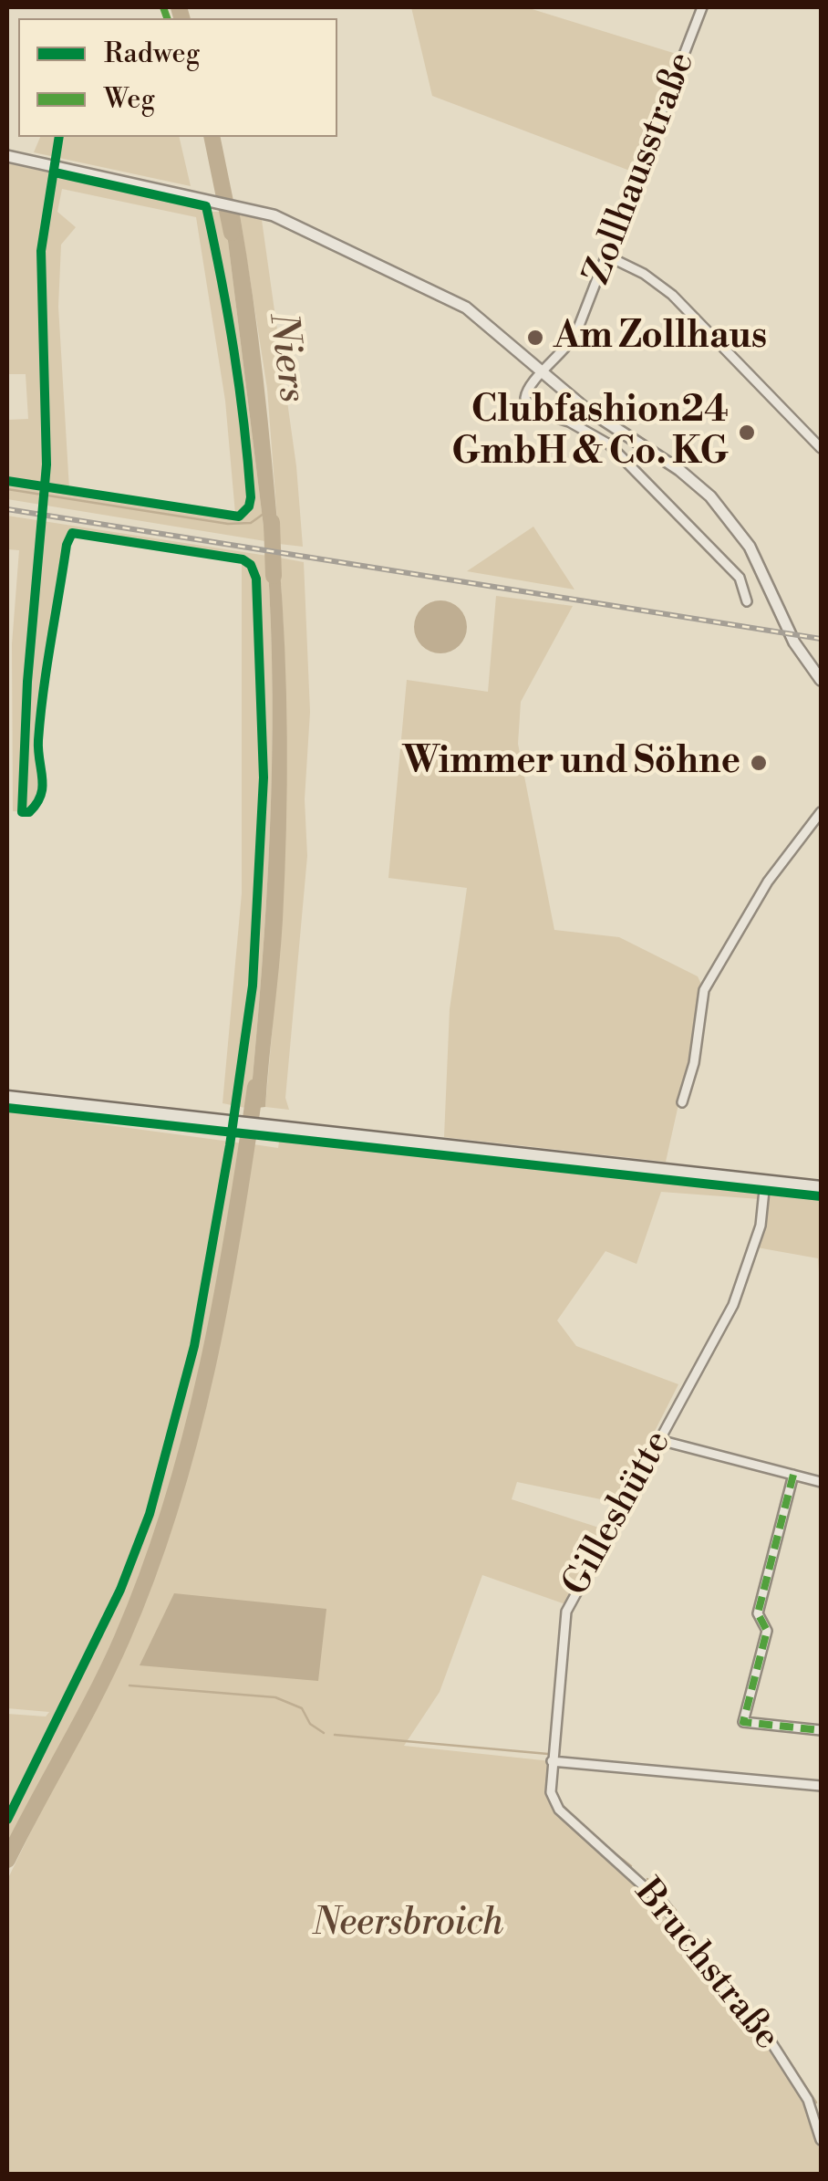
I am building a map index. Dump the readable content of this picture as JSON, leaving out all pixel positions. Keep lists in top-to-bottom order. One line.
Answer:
{"streets":{"street":["Zollhausstraße","Gilleshütte","Bruchstraße"]},"crossings":[["Gilleshütte","Bruchstraße"]],"water":["Niers"],"parks":["Neersbroich"],"places":["Am Zollhaus","Clubfashion24 GmbH & Co. KG","Wimmer und Söhne"],"legend":["Radweg","Weg"]}
